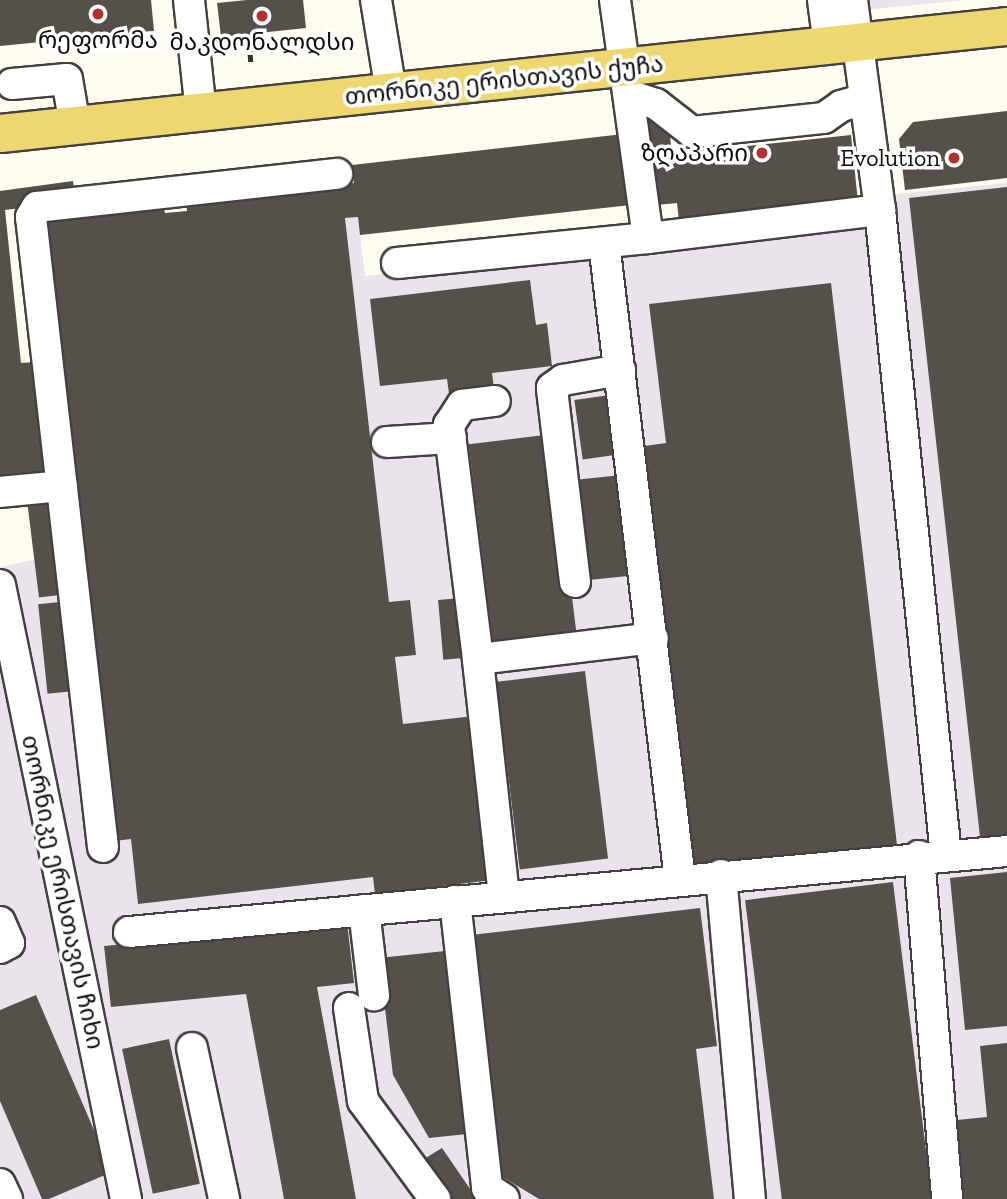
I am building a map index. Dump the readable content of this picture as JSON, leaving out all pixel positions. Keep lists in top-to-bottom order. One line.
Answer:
{"streets":{"main road":["თორნიკე ერისთავის ქუჩა"],"street":["თორნიკე ერისთავის ჩიხი"]},"places":["რეფორმა","მაკდონალდსი","ზღაპარი","Evolution"]}
